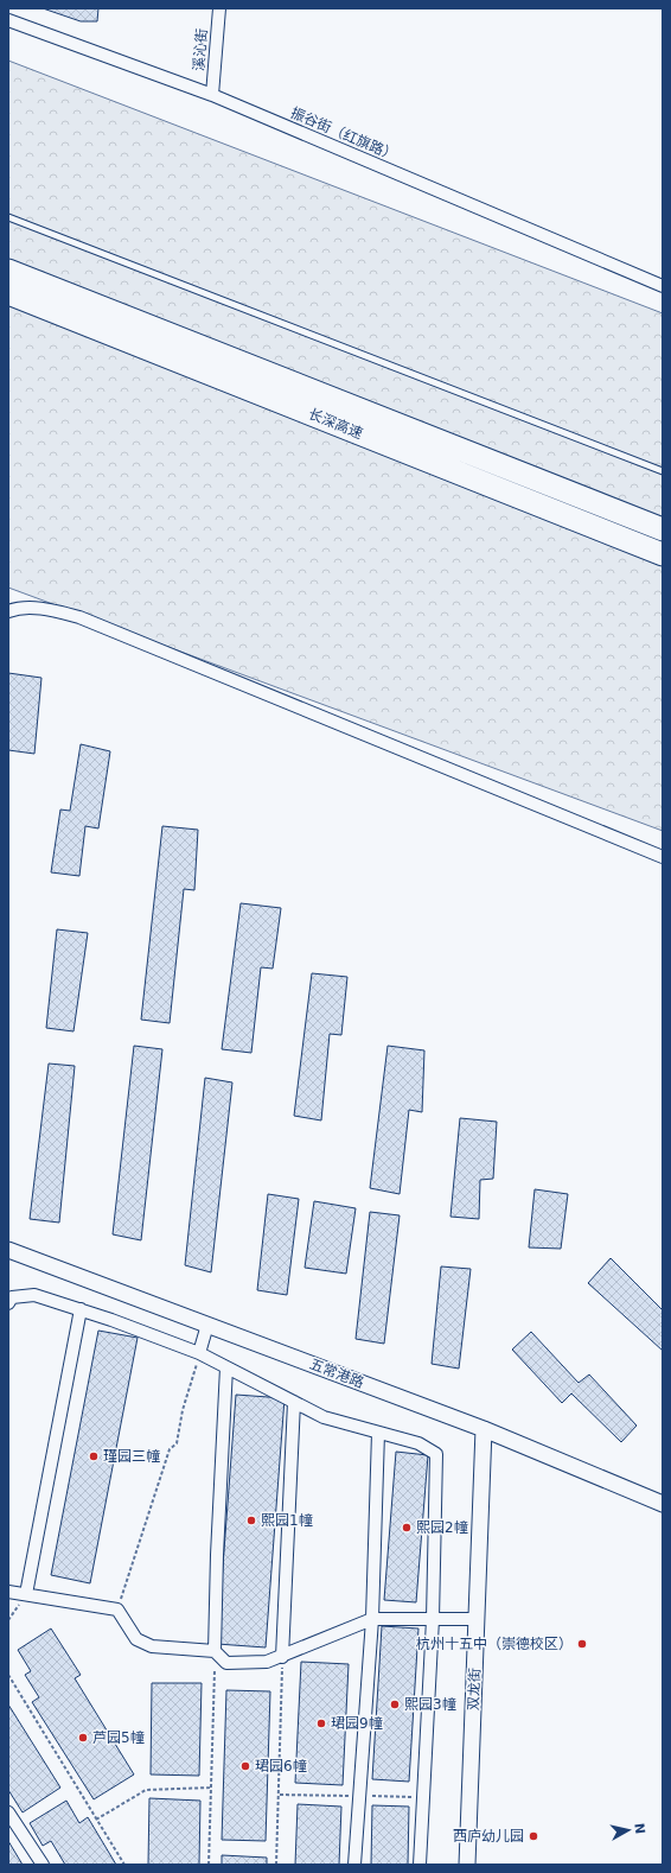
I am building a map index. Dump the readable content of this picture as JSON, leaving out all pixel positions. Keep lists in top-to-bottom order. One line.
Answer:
{"streets":{"highway":["长深高速"],"street":["溪沁街","振谷街（红旗路）","五常港路","双龙街"]},"crossings":[["溪沁街","振谷街（红旗路）"],["五常港路","双龙街"]],"places":["瑾园三幢","熙园1幢","熙园2幢","杭州十五中（崇德校区）","熙园3幢","珺园9幢","芦园5幢","珺园6幢","西庐幼儿园"],"north":"right"}
